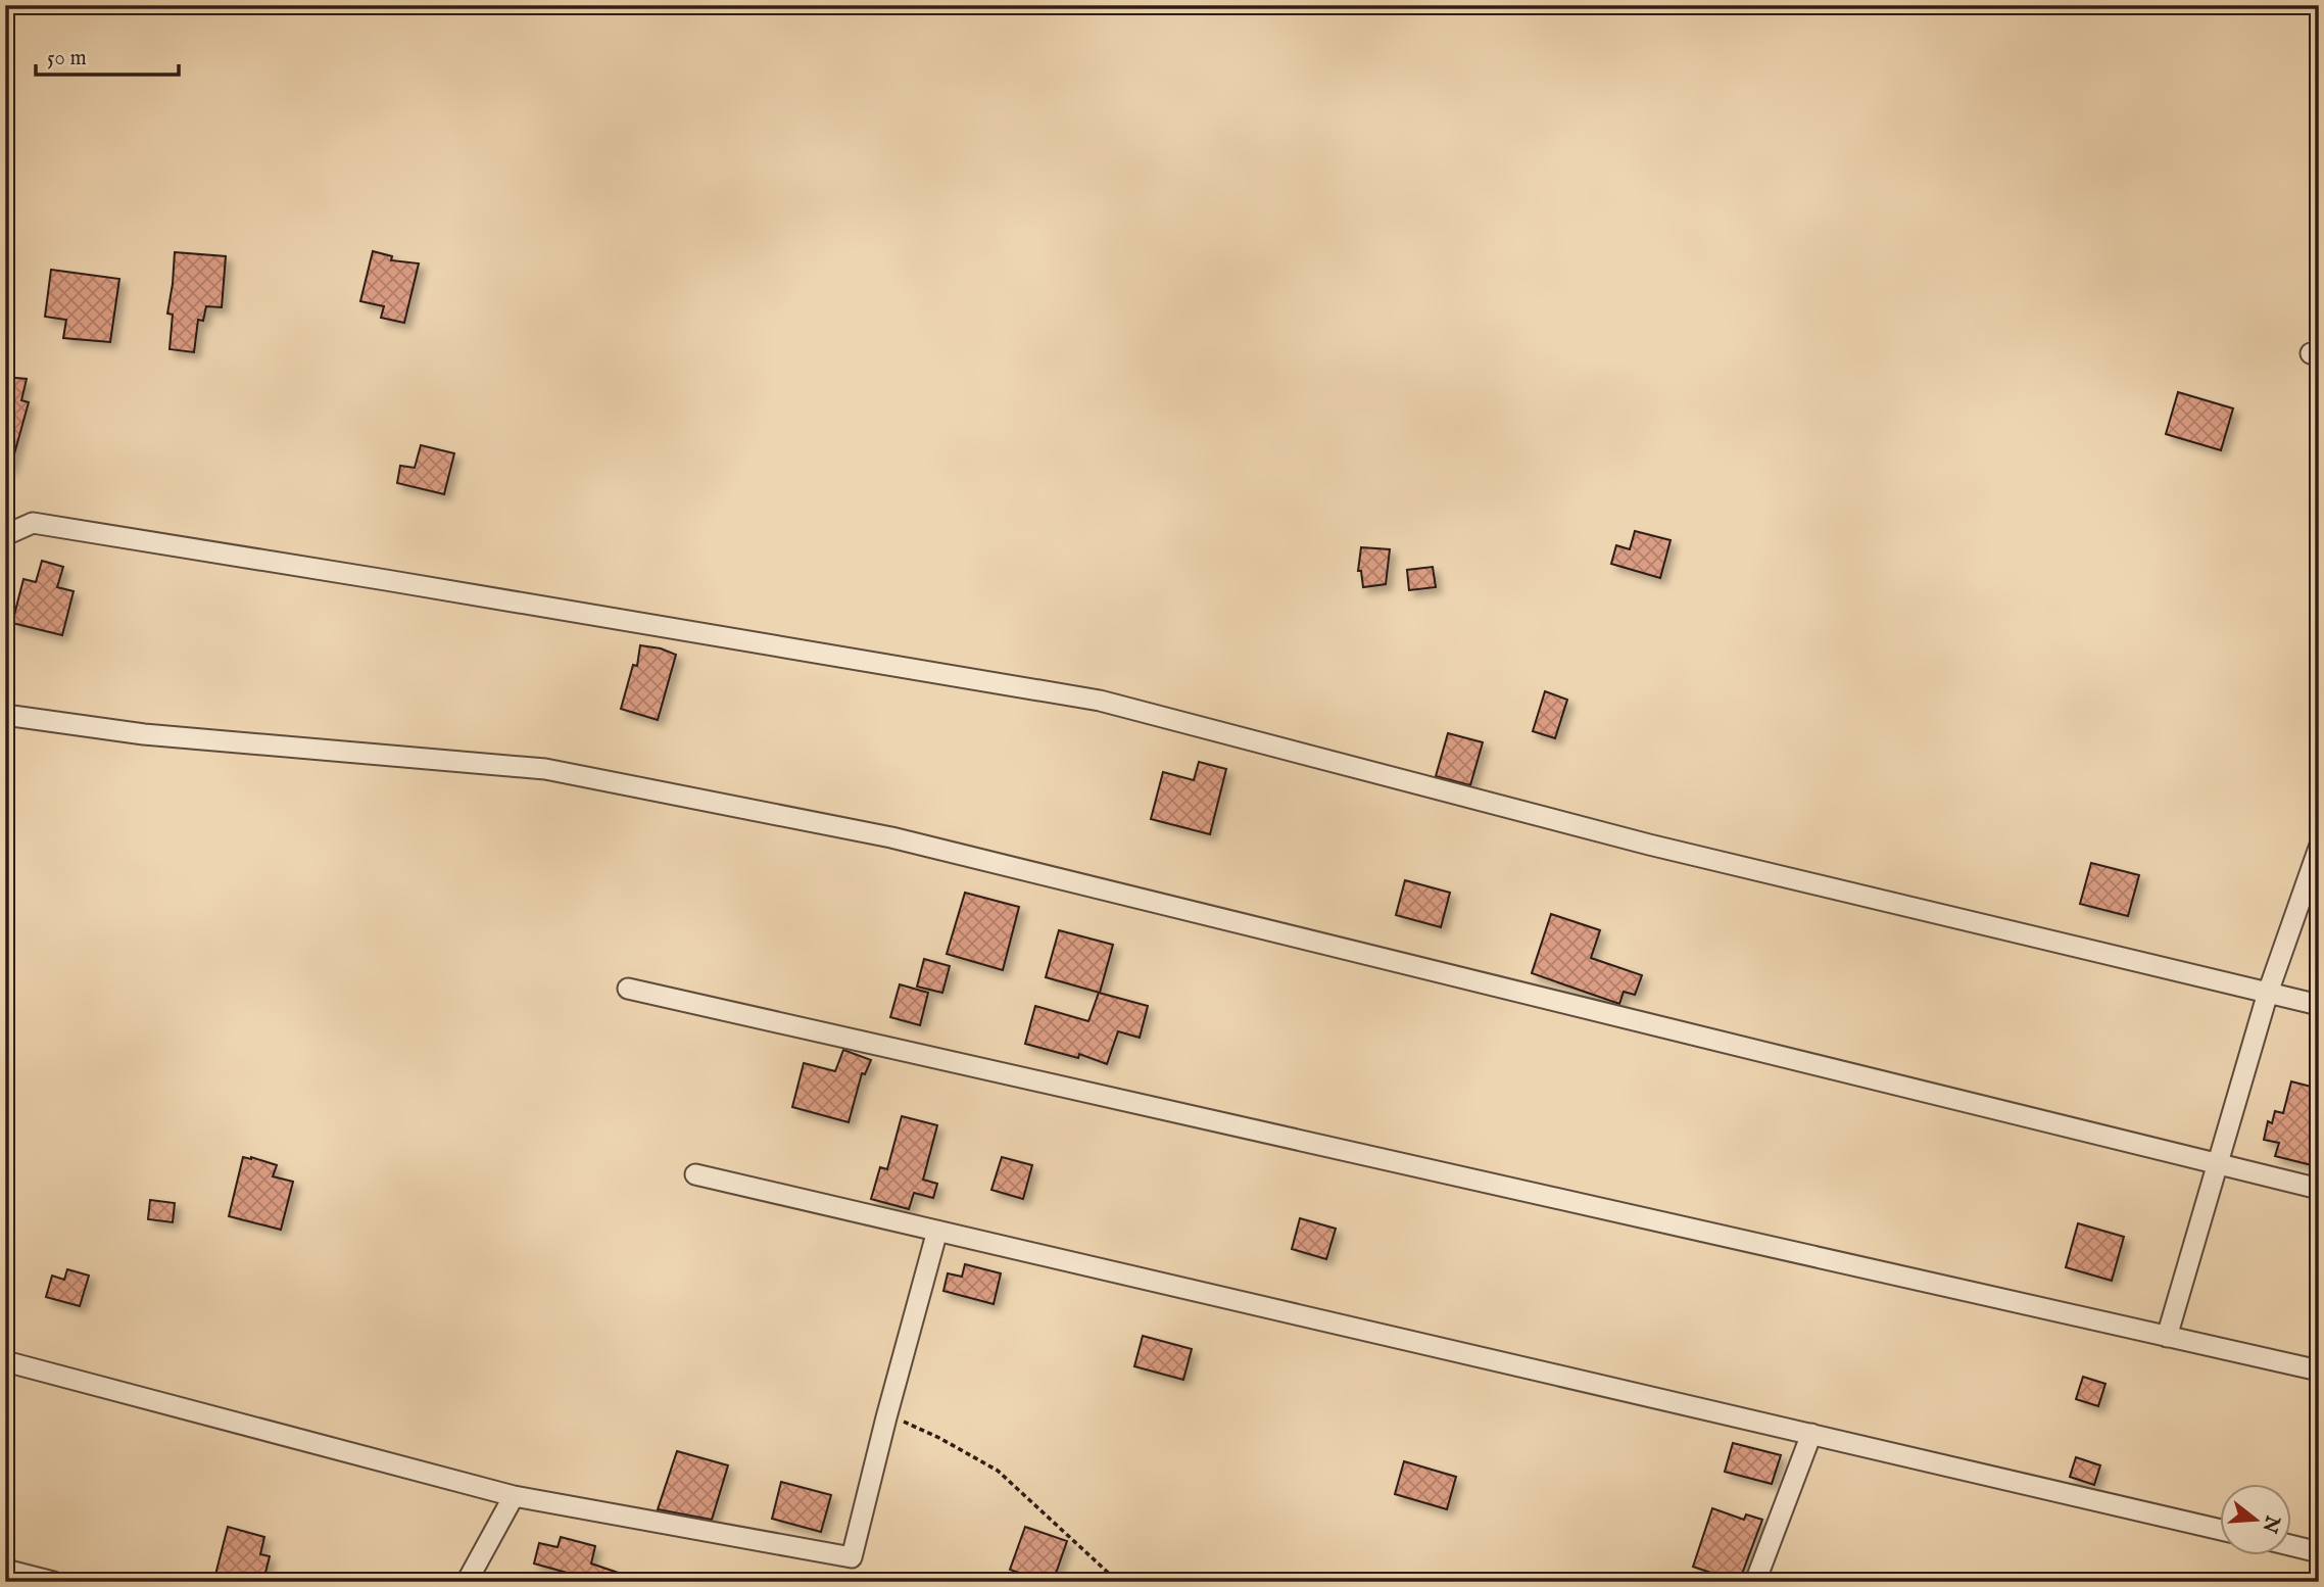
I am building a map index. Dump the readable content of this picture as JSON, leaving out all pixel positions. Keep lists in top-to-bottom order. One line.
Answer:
{"scale_bar":"50 m","north":"right"}
